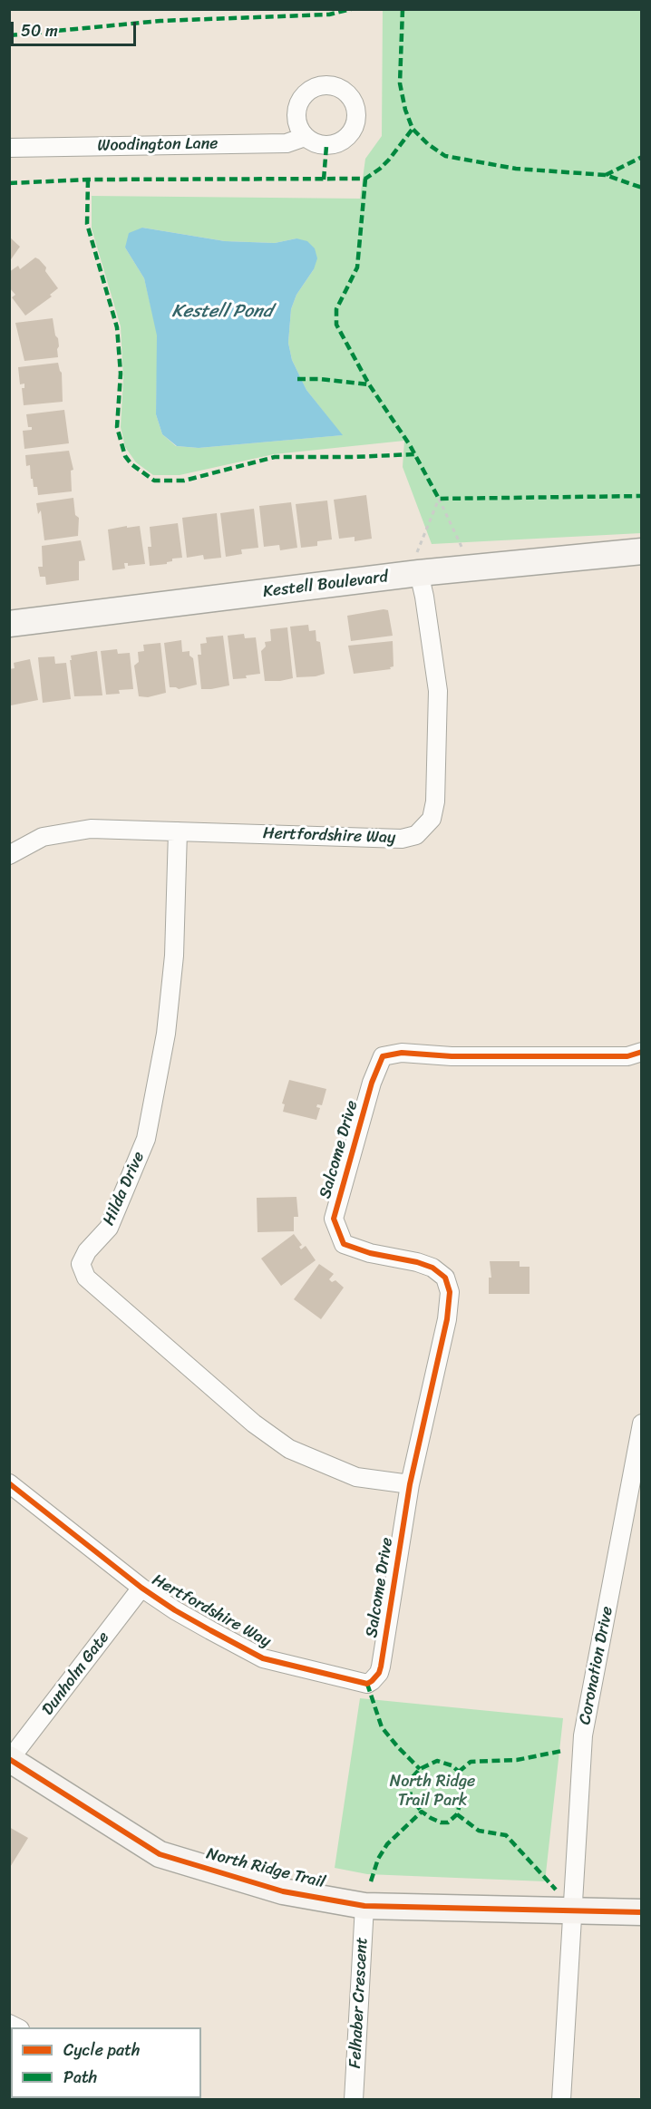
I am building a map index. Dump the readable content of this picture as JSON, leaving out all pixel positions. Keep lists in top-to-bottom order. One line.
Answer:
{"streets":{"street":["Woodington Lane","Kestell Boulevard","Hertfordshire Way","Salcome Drive","Hilda Drive","Coronation Drive","Dunholm Gate","North Ridge Trail","Felhaber Crescent"]},"crossings":[["Kestell Boulevard","Hertfordshire Way"],["Hertfordshire Way","Salcome Drive"],["Hertfordshire Way","Hilda Drive"],["Hertfordshire Way","Dunholm Gate"],["Salcome Drive","Hilda Drive"],["Coronation Drive","North Ridge Trail"],["Dunholm Gate","North Ridge Trail"],["North Ridge Trail","Felhaber Crescent"]],"water":["Kestell Pond"],"parks":["North Ridge Trail Park"],"legend":["Cycle path","Path"],"scale_bar":"50 m"}
